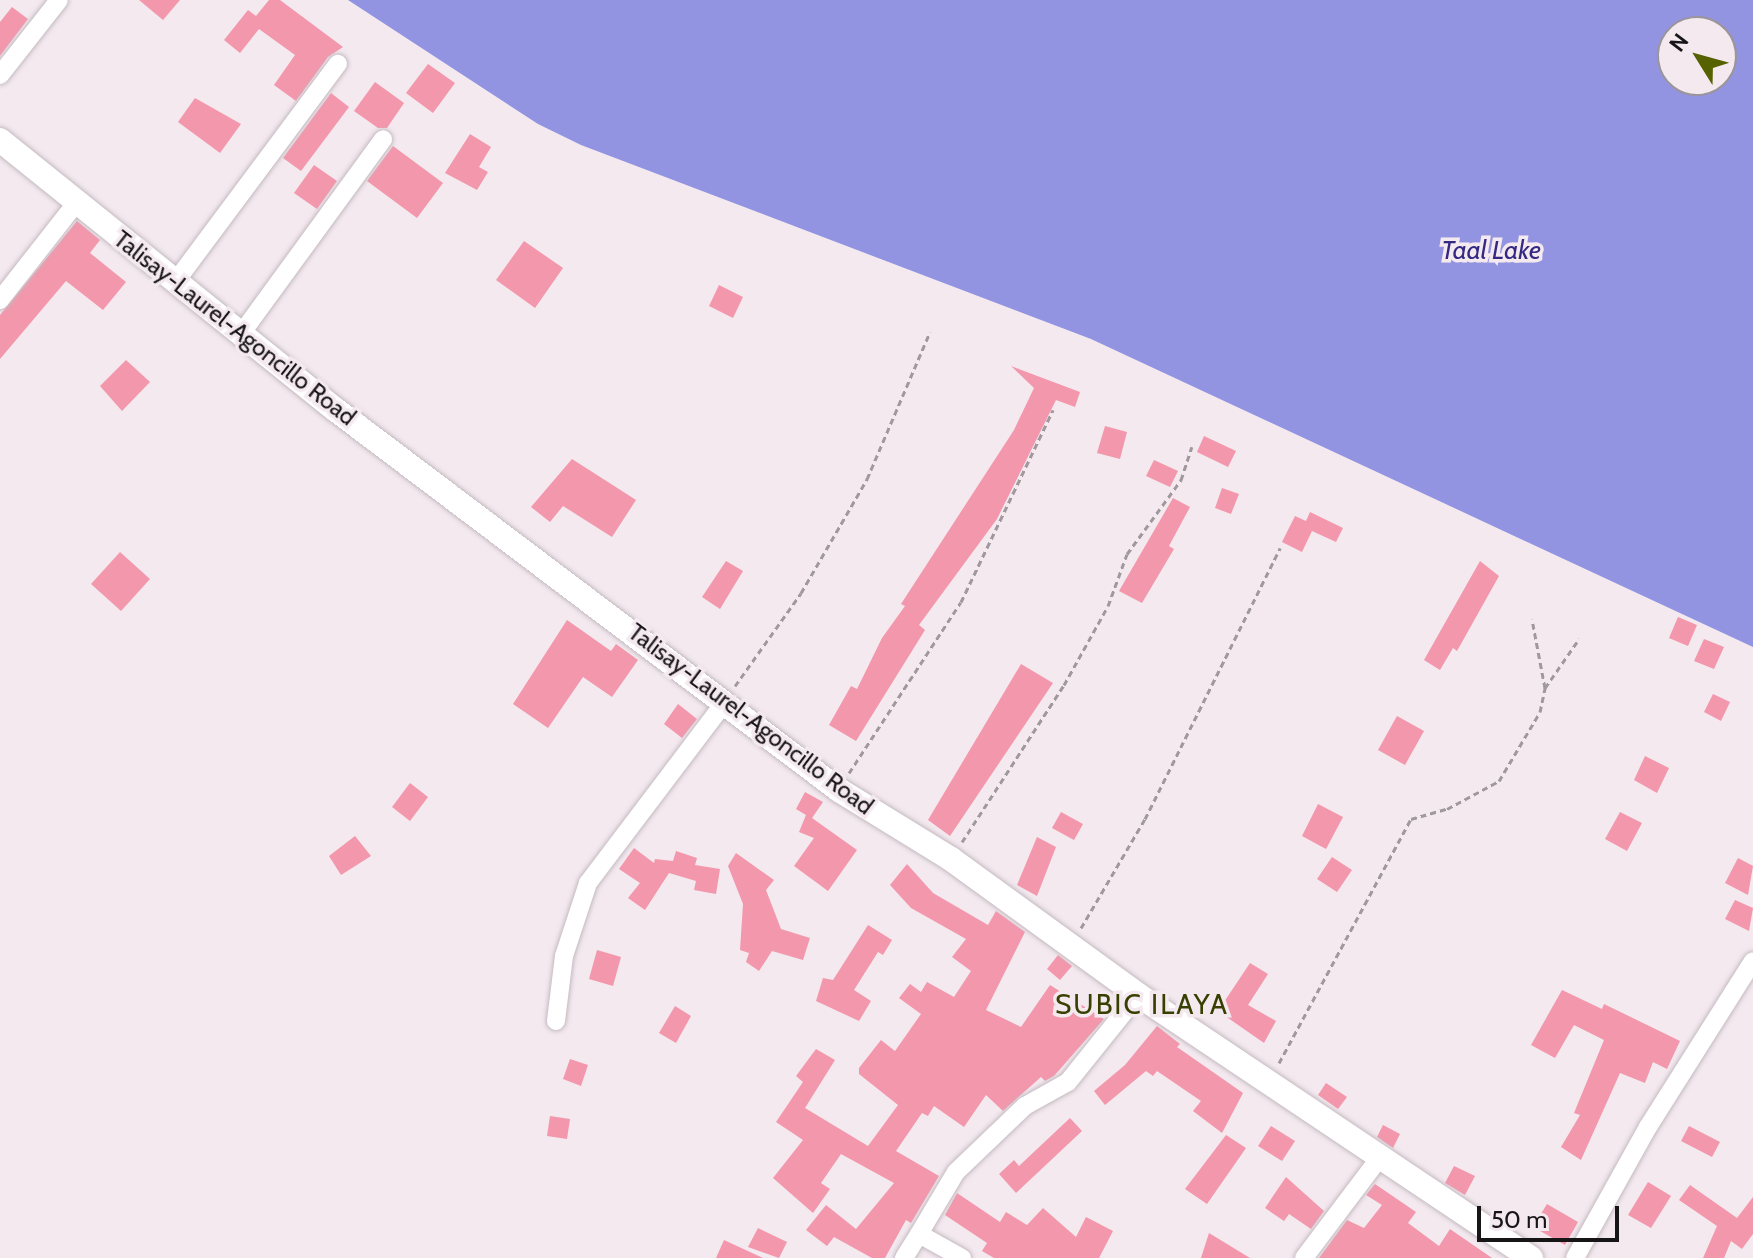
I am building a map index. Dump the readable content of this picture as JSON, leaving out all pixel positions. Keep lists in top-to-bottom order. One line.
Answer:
{"streets":{"main road":["Talisay-Laurel-Agoncillo Road"]},"districts":["SUBIC ILAYA"],"water":["Taal Lake"],"scale_bar":"50 m","north":"top left"}
